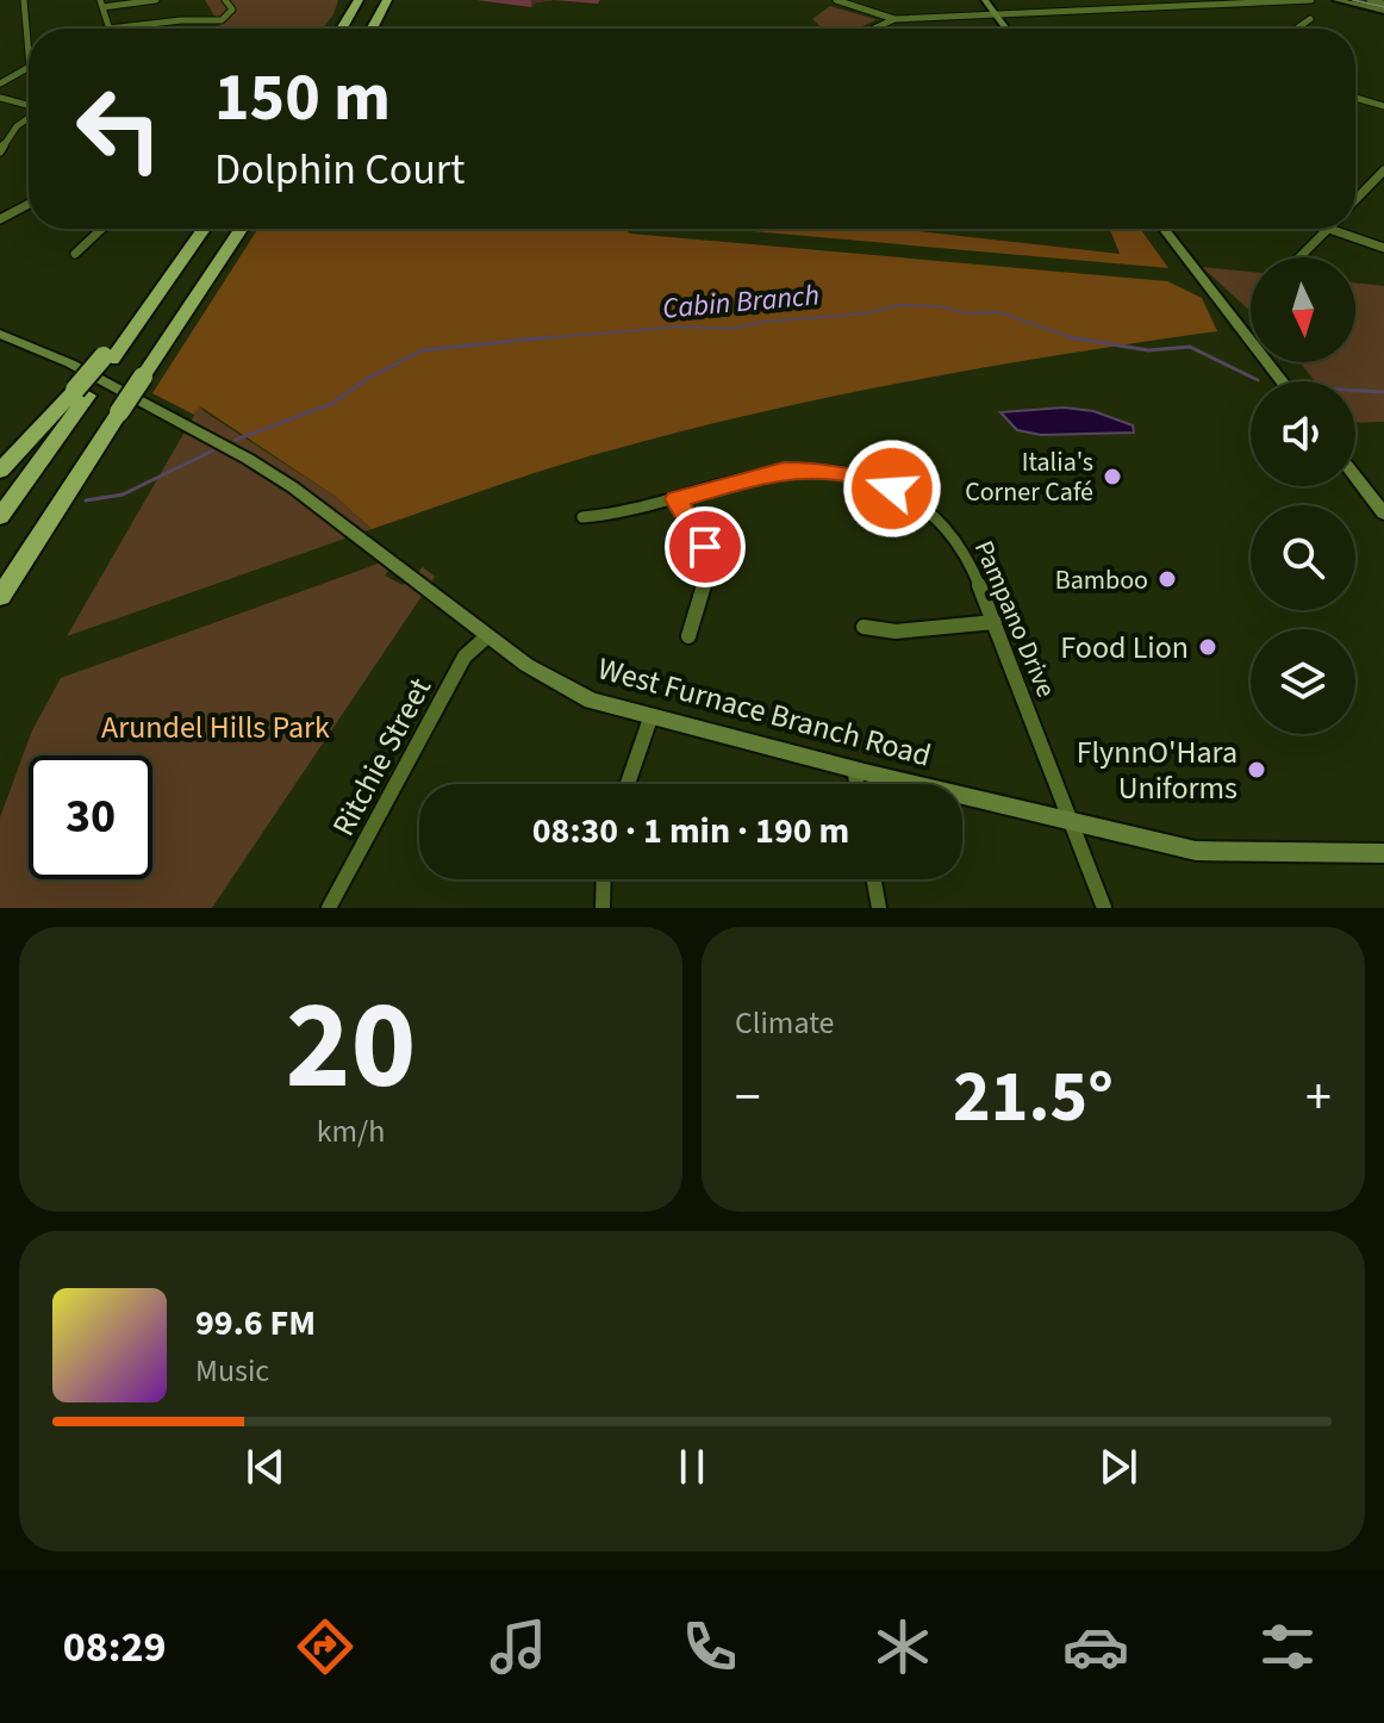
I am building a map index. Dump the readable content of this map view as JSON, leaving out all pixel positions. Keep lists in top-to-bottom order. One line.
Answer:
{"streets":{"main road":["West Furnace Branch Road"],"street":["Pampano Drive","Ritchie Street"]},"crossings":[["Pampano Drive","West Furnace Branch Road"],["West Furnace Branch Road","Ritchie Street"]],"water":["Cabin Branch"],"parks":["Arundel Hills Park"],"places":["Italia's Corner Café","Bamboo","Food Lion","FlynnO'Hara Uniforms"],"north":"bottom","page":{"turn":["150 m","Dolphin Court"],"limit":"30","trip":"08:30 · 1 min · 190 m","tile":[["20","km/h"],"Climate"],"heat":["−","21.5°","+"],"song":["99.6 FM","Music"],"tabs":"08:29"}}
